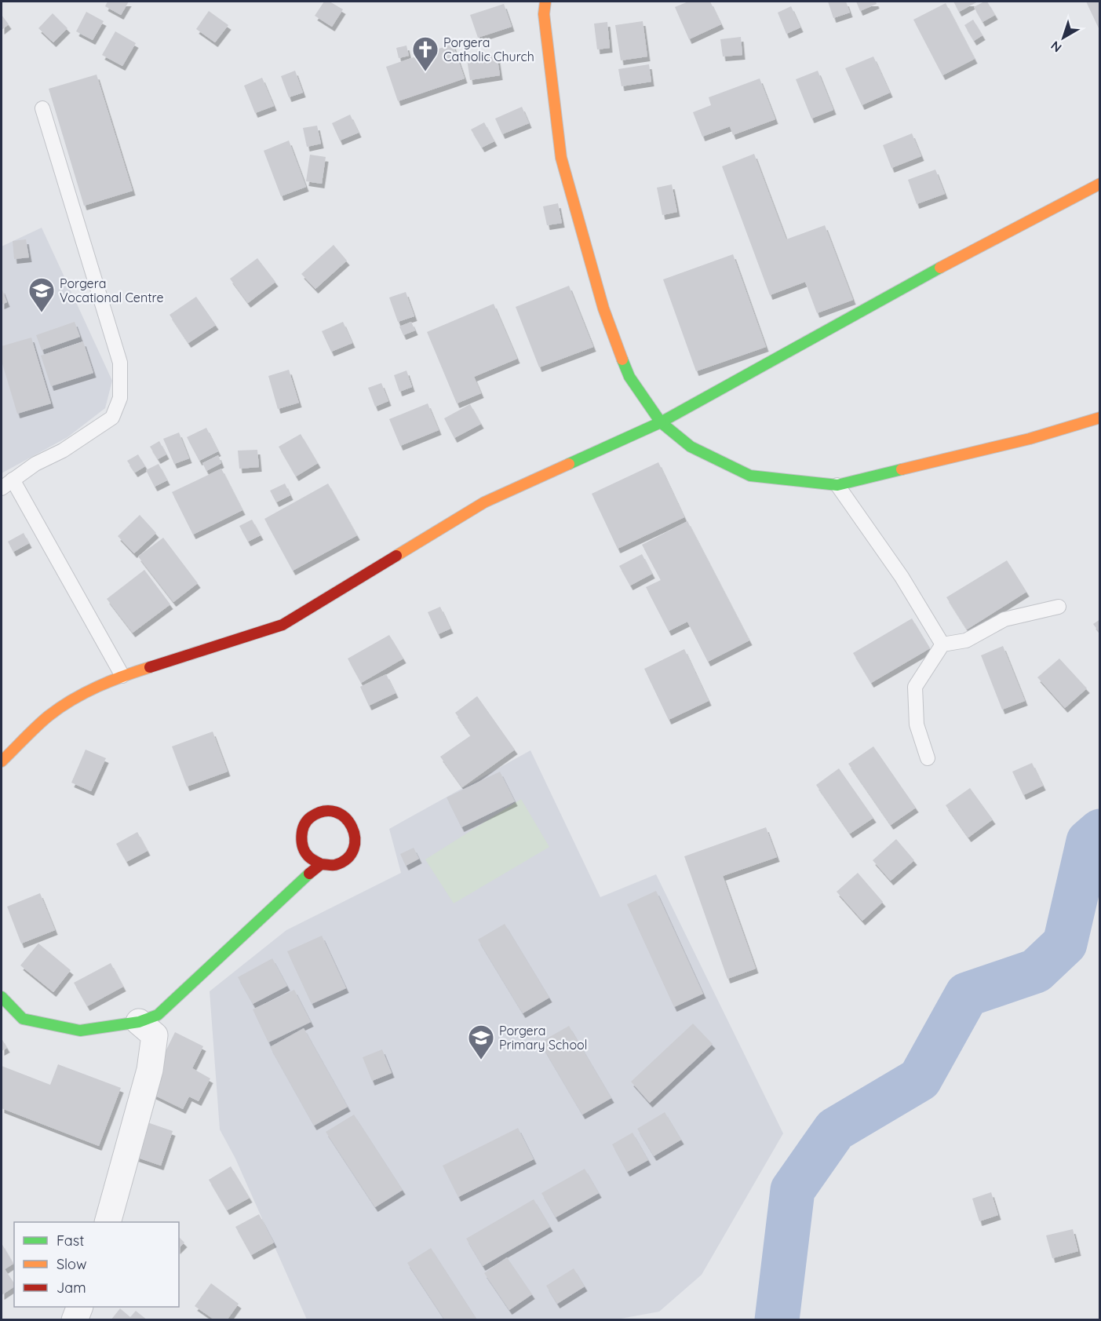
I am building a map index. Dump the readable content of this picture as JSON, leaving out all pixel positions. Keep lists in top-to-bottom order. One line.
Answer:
{"places":{"church":["Porgera Catholic Church"],"school or university":["Porgera Vocational Centre","Porgera Primary School"]},"legend":["Fast","Slow","Jam"],"north":"bottom left"}
